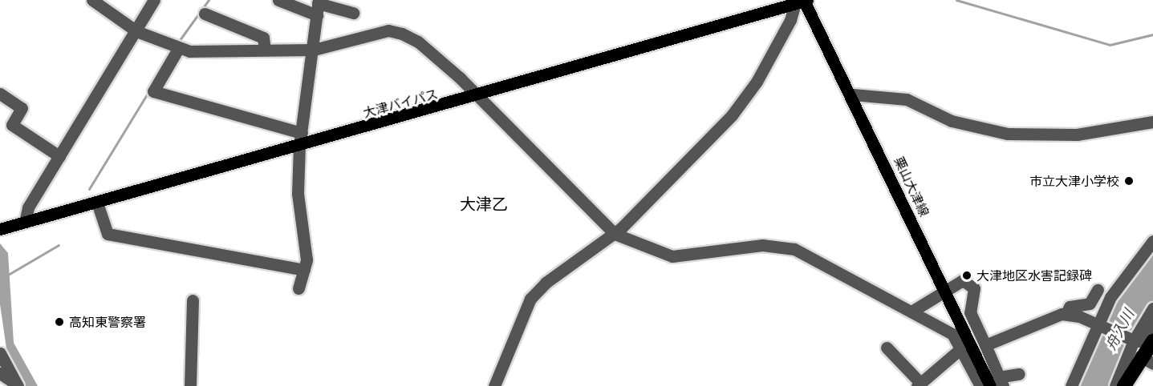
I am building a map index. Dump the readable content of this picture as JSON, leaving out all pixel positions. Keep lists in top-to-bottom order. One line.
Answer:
{"streets":{"main road":["大津バイパス","栗山大津線"]},"crossings":[["大津バイパス","栗山大津線"]],"districts":["大津乙"],"water":["舟入川"],"places":["市立大津小学校","大津地区水害記録碑","高知東警察署"]}
